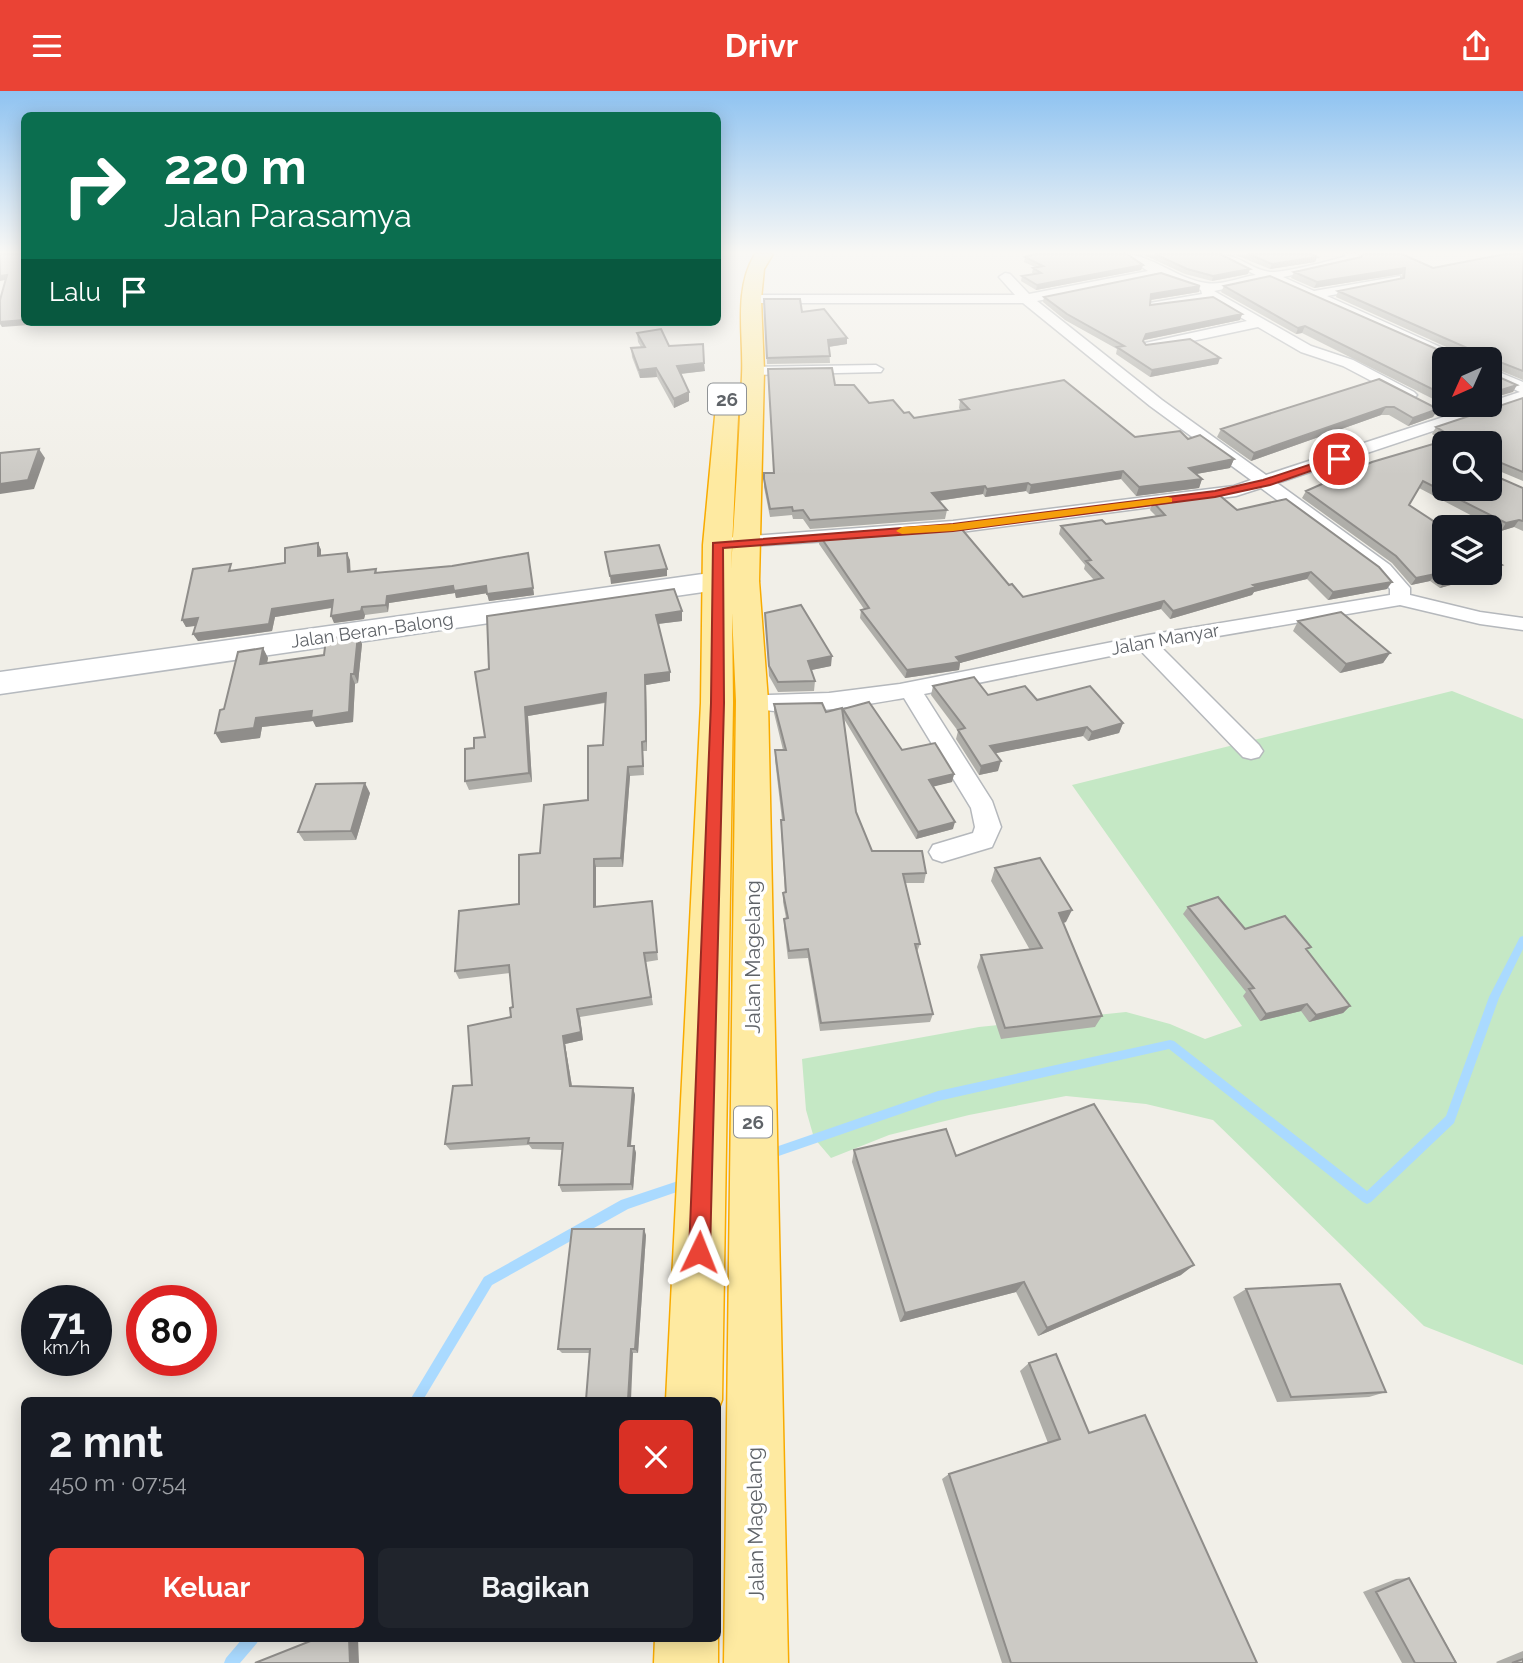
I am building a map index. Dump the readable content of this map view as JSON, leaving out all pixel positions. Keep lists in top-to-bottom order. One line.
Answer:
{"streets":{"highway":["26","Jalan Magelang"],"main road":["Jalan Beran-Balong"],"street":["Jalan Manyar"]},"crossings":[["Jalan Beran-Balong","Jalan Magelang"],["Jalan Manyar","Jalan Magelang"]],"north":"bottom left","page":{"header":"Drivr","turn":["220 m","Jalan Parasamya"],"then":"Lalu","speed":"71 km/h","limit":"80","heading":["2 mnt","450 m · 07:54"],"buttons":["Keluar","Bagikan"]}}
